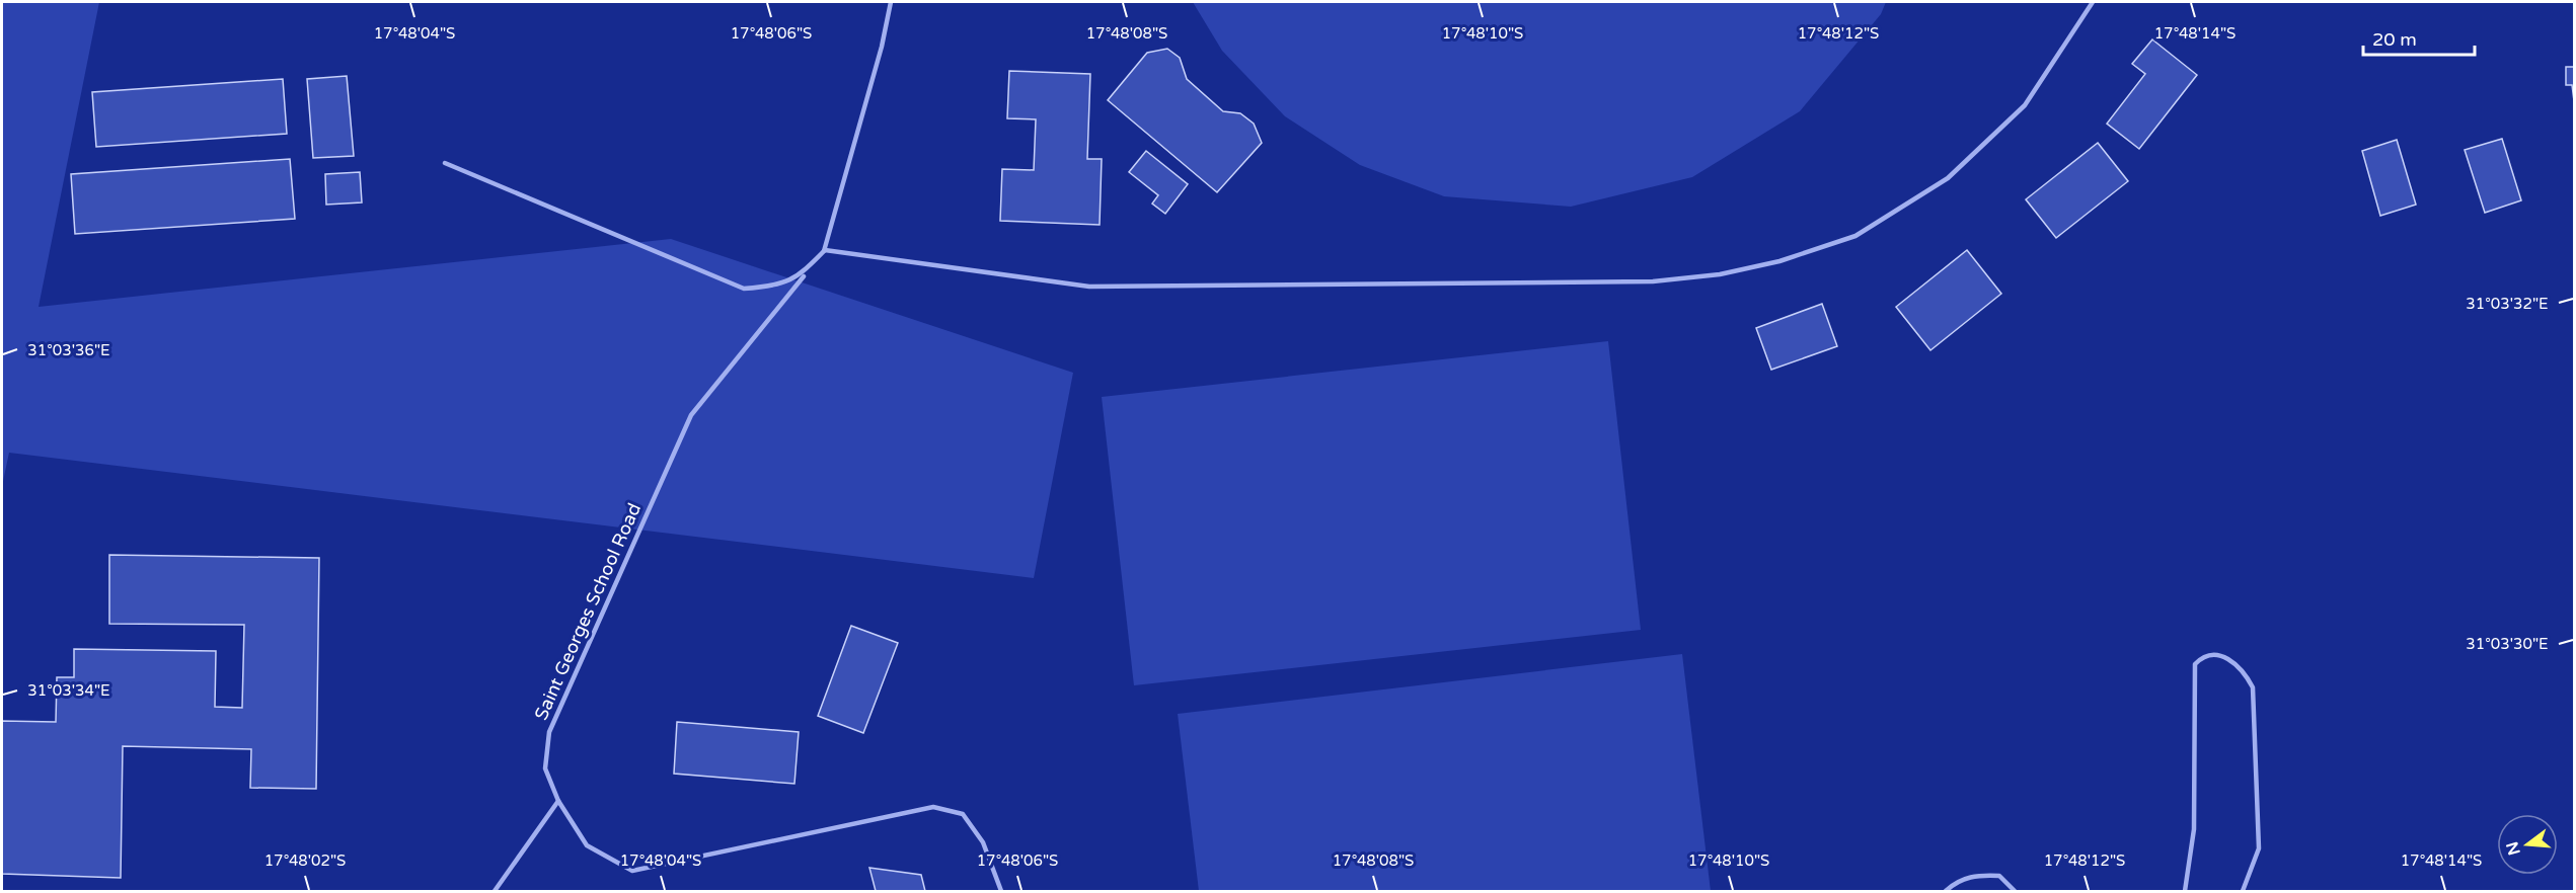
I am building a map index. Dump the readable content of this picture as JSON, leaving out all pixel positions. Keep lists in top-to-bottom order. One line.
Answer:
{"streets":{"lane":["Saint Georges School Road"]},"scale_bar":"20 m","north":"left","coordinates":["17°48'04\"S","17°48'06\"S","17°48'08\"S","17°48'10\"S","17°48'12\"S","17°48'14\"S","31°03'32\"E","31°03'36\"E","31°03'30\"E","31°03'34\"E","17°48'02\"S"]}
